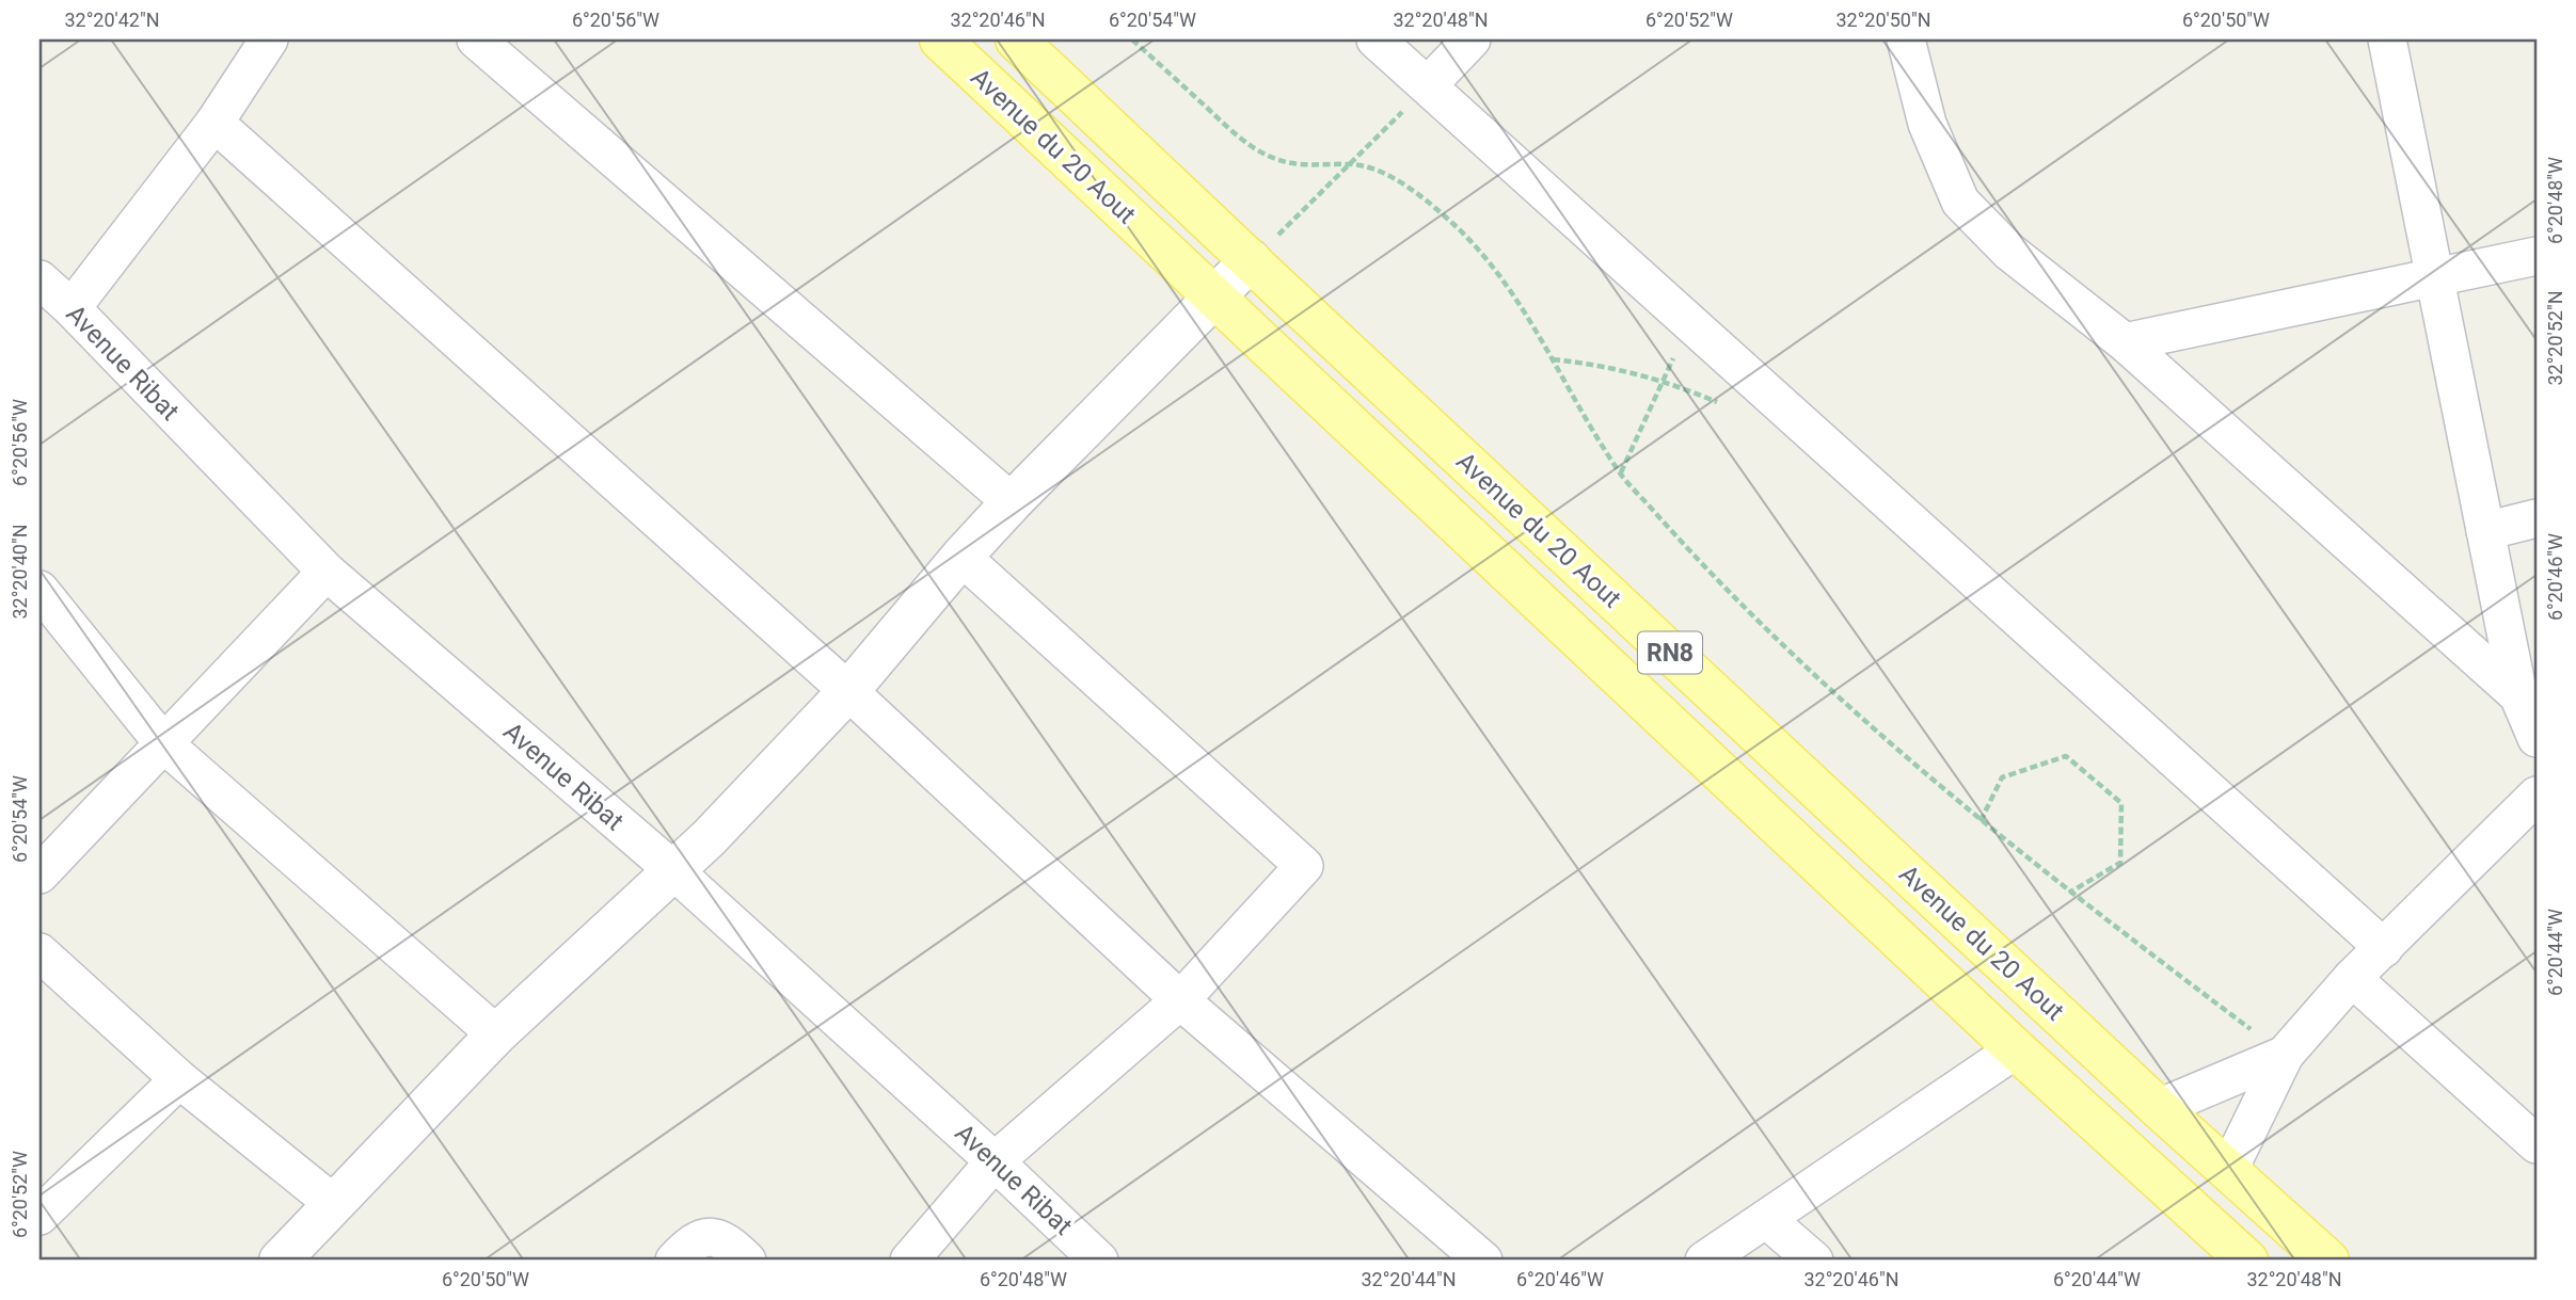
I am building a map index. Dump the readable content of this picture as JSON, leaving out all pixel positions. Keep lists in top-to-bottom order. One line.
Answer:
{"streets":{"main road":["Avenue du 20 Aout","RN8"],"street":["Avenue Ribat"]},"coordinates":["32°20'42\"N","6°20'56\"W","32°20'46\"N","6°20'54\"W","32°20'48\"N","6°20'52\"W","32°20'50\"N","6°20'50\"W","6°20'48\"W","32°20'52\"N","32°20'40\"N","6°20'46\"W","6°20'44\"W","32°20'44\"N"]}
